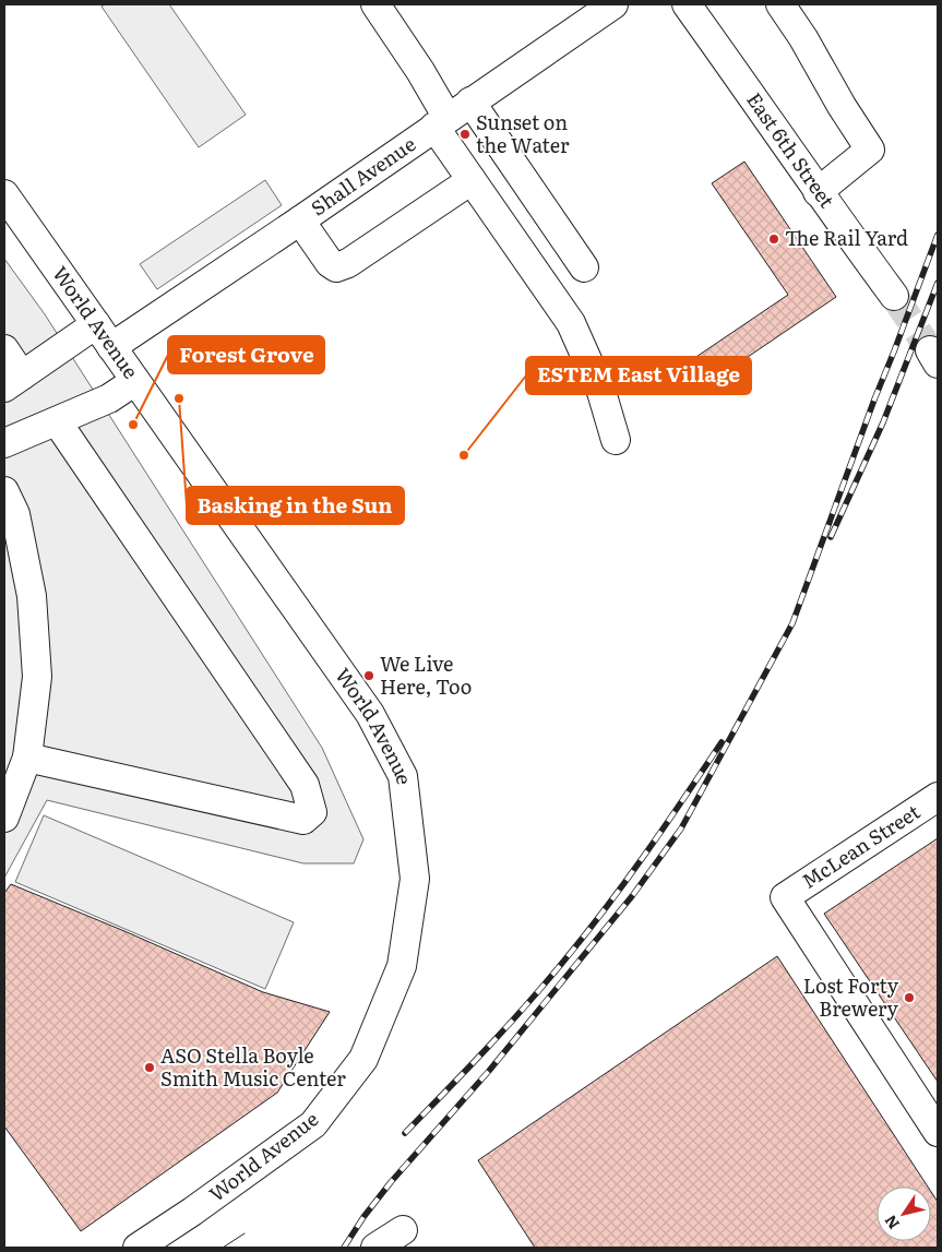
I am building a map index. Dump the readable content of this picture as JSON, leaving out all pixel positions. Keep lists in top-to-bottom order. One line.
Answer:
{"streets":{"street":["East 6th Street","Shall Avenue","World Avenue","McLean Street"]},"crossings":[["Shall Avenue","World Avenue"]],"places":["Sunset on the Water","The Rail Yard","Basking in the Sun","Forest Grove","ESTEM East Village","We Live Here, Too","Lost Forty Brewery","ASO Stella Boyle Smith Music Center"],"north":"bottom left"}
